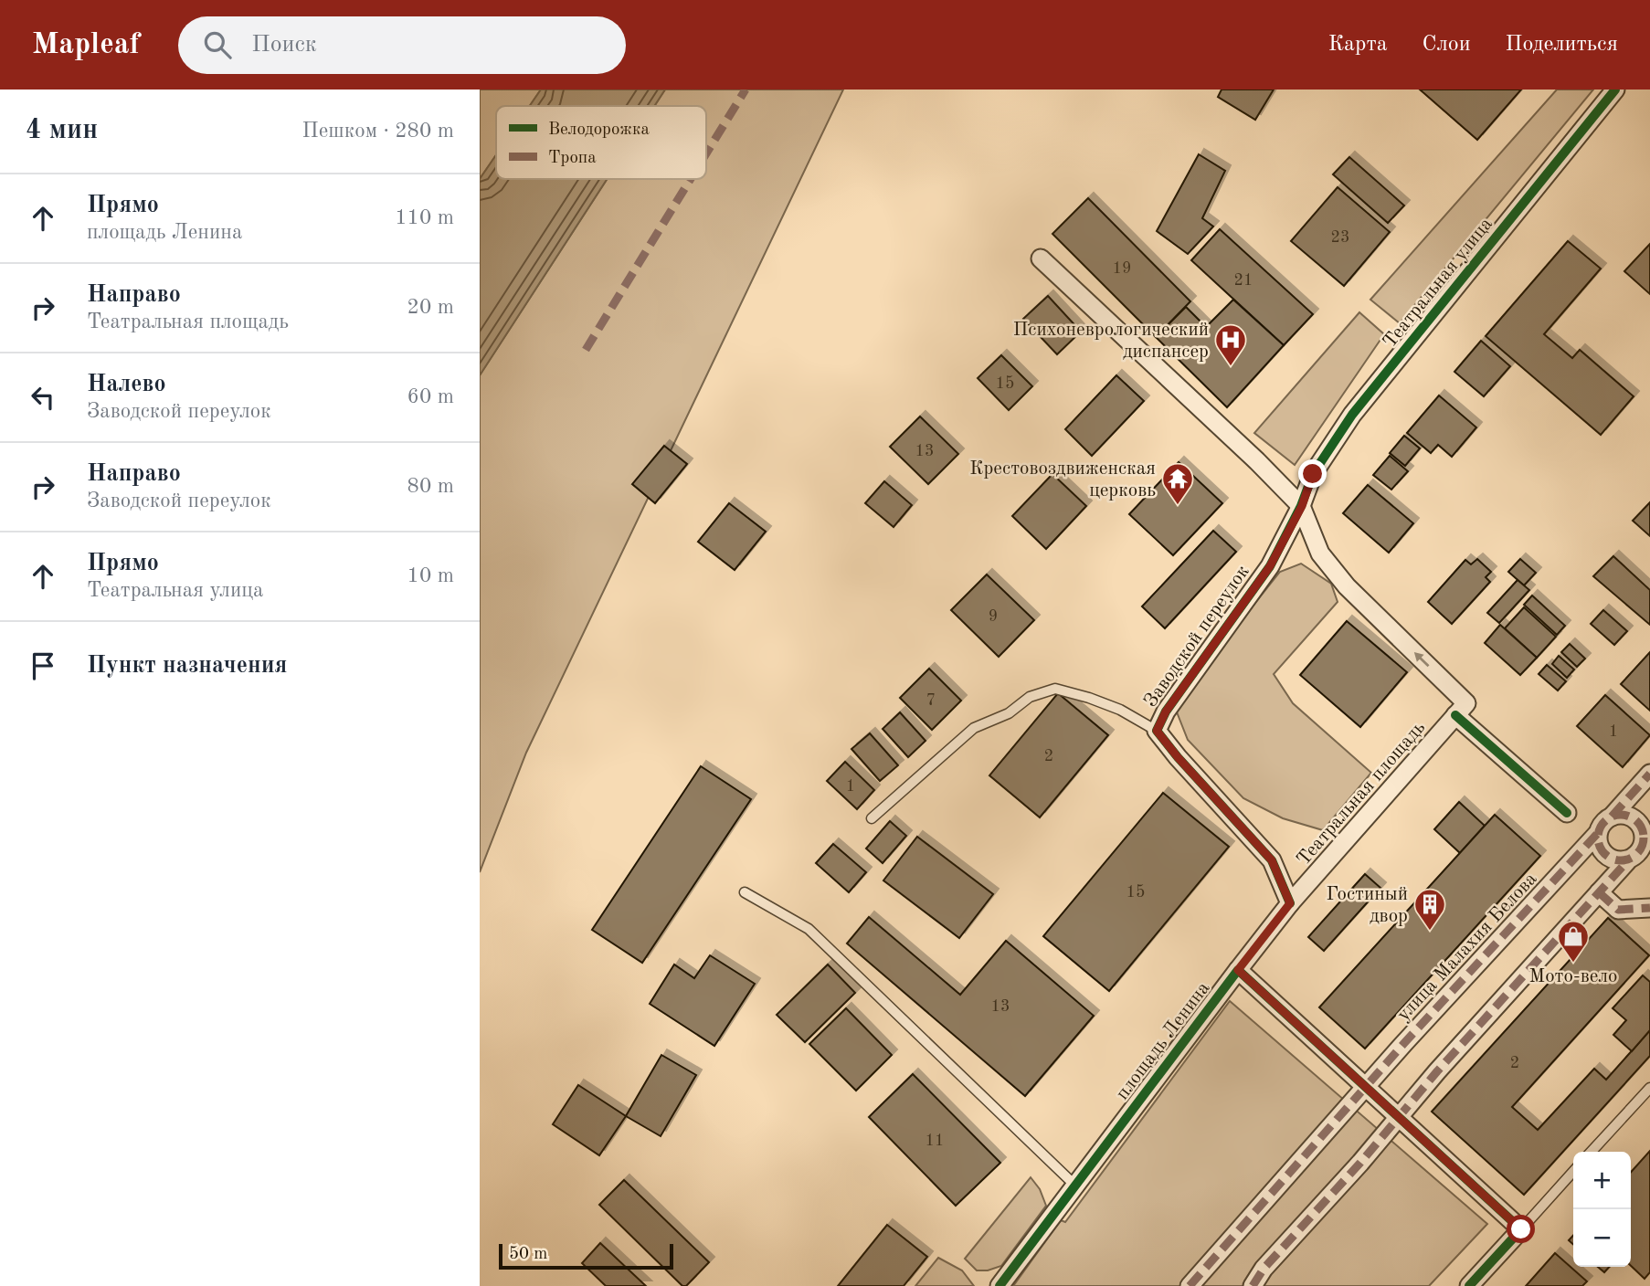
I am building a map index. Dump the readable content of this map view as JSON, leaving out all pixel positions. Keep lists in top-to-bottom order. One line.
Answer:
{"streets":{"street":["Театральная улица","Заводской переулок","Театральная площадь","улица Малахия Белова","площадь Ленина"]},"crossings":[["Театральная улица","Заводской переулок"],["Заводской переулок","Театральная площадь"],["Театральная площадь","площадь Ленина"]],"places":{"hospital":["Психоневрологический диспансер"],"temple":["Крестовоздвиженская церковь"],"building":["Гостиный двор"],"shop":["Мото-вело"]},"house_numbers":["23","19","21","15","13","9","7","1","2","1","15","13","2","11"],"legend":["Велодорожка","Тропа"],"scale_bar":"50 m","page":{"header":"Mapleaf","search":"Поиск","nav":["Карта","Слои","Поделиться"],"heading":["4 мин","Пешком · 280 m"],"list":[["Прямо","площадь Ленина","110 m"],["Направо","Театральная площадь","20 m"],["Налево","Заводской переулок","60 m"],["Направо","Заводской переулок","80 m"],["Прямо","Театральная улица","10 m"],"Пункт назначения"],"map_buttons":["+","−"],"scale":"50 m"}}
